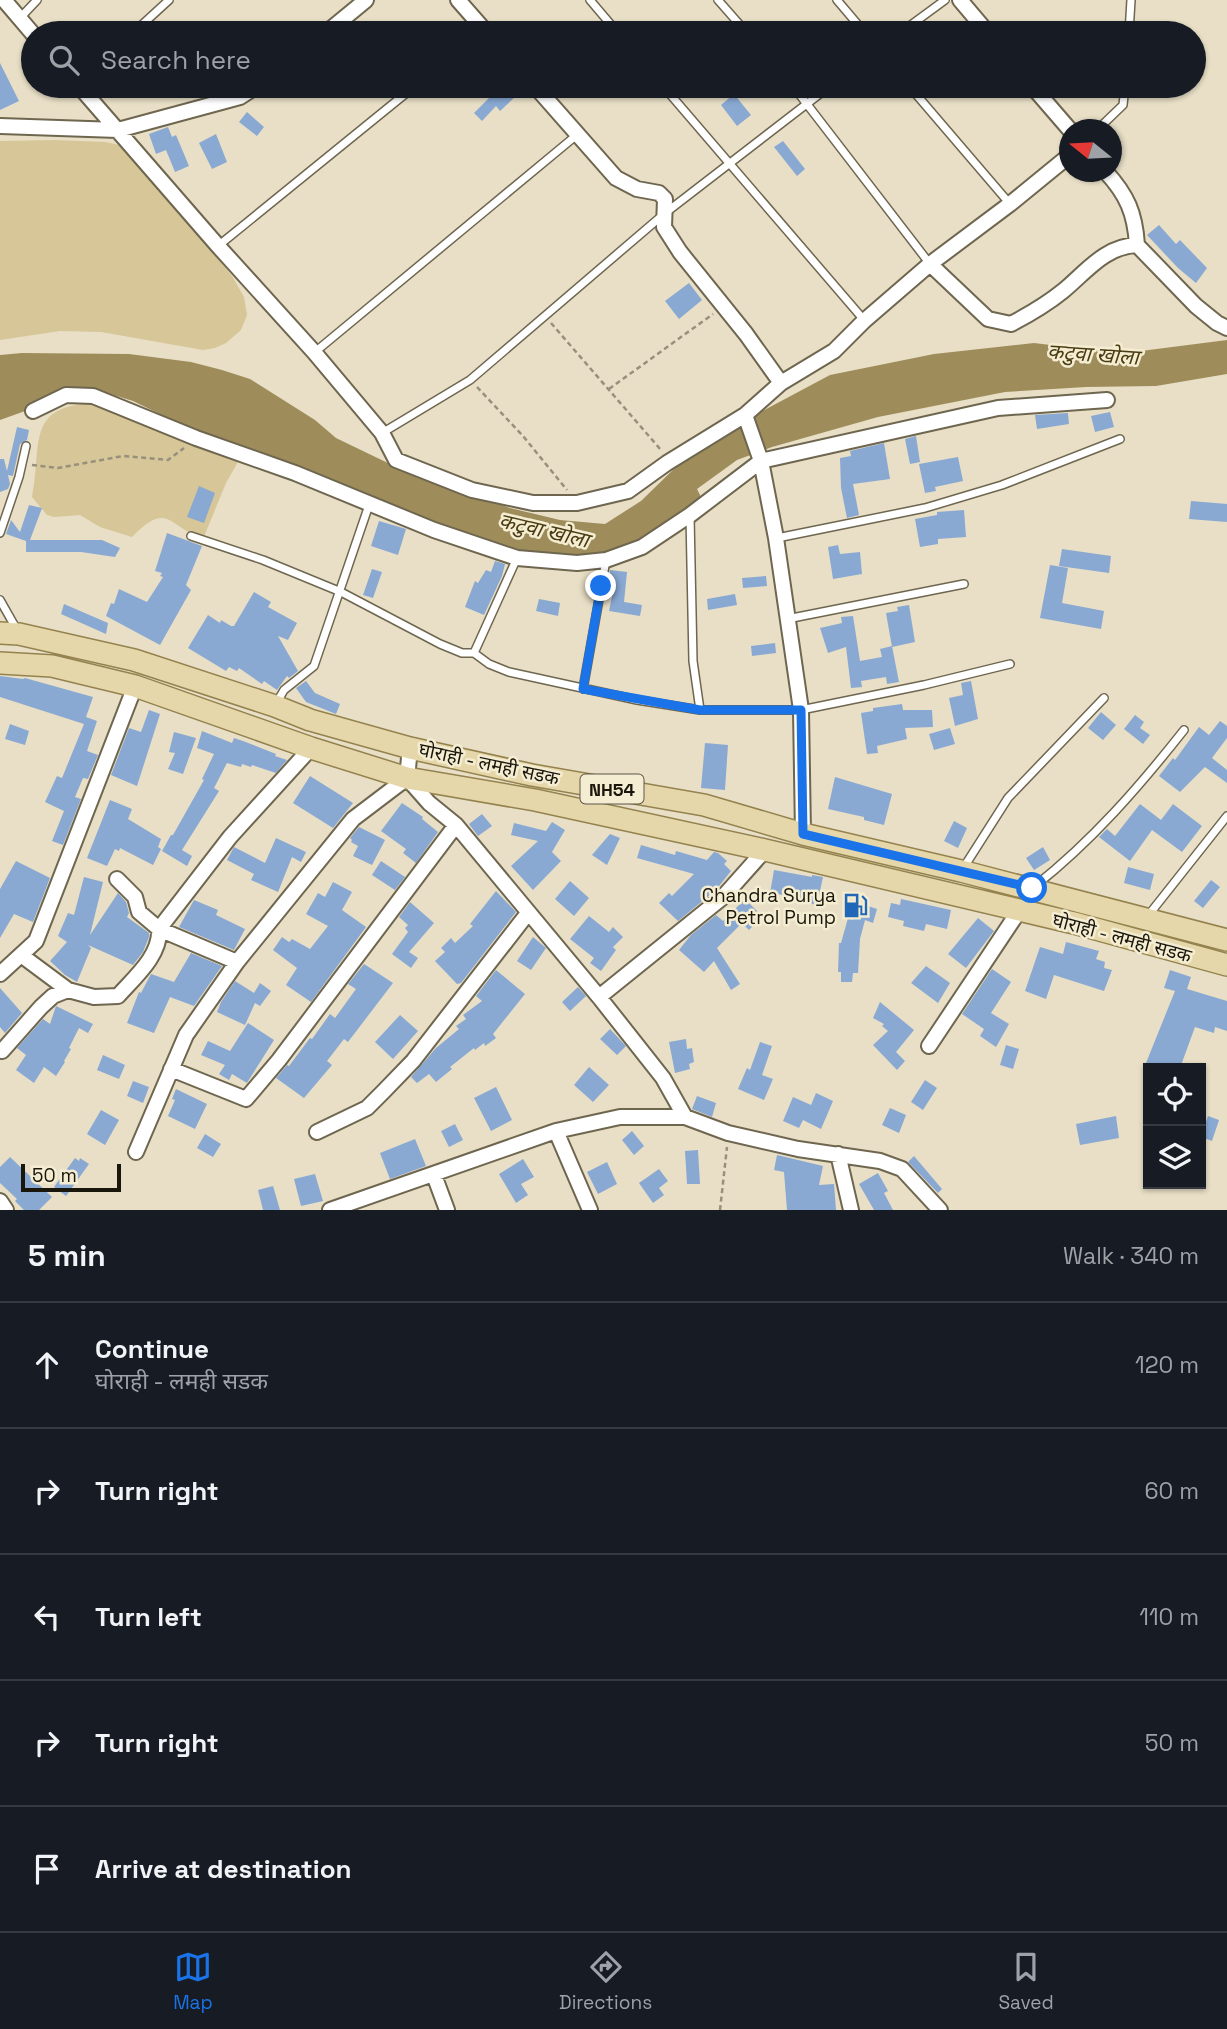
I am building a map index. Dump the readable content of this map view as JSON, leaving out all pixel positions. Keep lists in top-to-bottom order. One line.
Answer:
{"streets":{"main road":["घोराही - लमही सडक","NH54"]},"water":["कटुवा खोला"],"places":{"fuel station":["Chandra Surya Petrol Pump"]},"scale_bar":"50 m","north":"left","page":{"search":"Search here","scale":"50 m","heading":["5 min","Walk · 340 m"],"list":[["Continue","घोराही - लमही सडक","120 m"],["Turn right","60 m"],["Turn left","110 m"],["Turn right","50 m"],"Arrive at destination"],"nav":["Map","Directions","Saved"]}}
